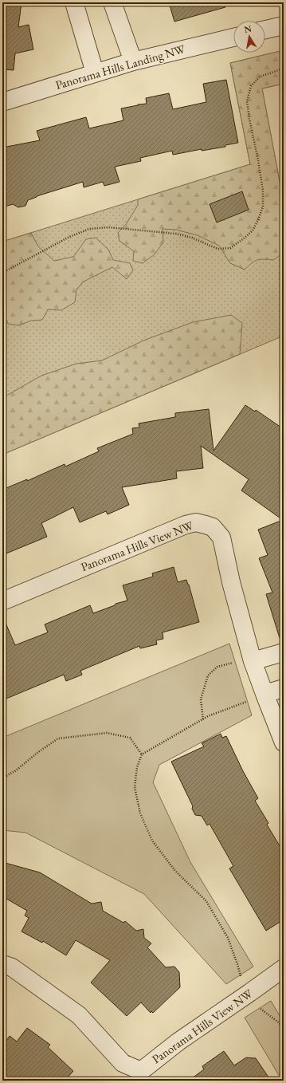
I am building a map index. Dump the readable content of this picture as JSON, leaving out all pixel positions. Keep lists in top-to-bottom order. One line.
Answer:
{"streets":{"street":["Panorama Hills Landing NW","Panorama Hills View NW"]},"north":"top"}
